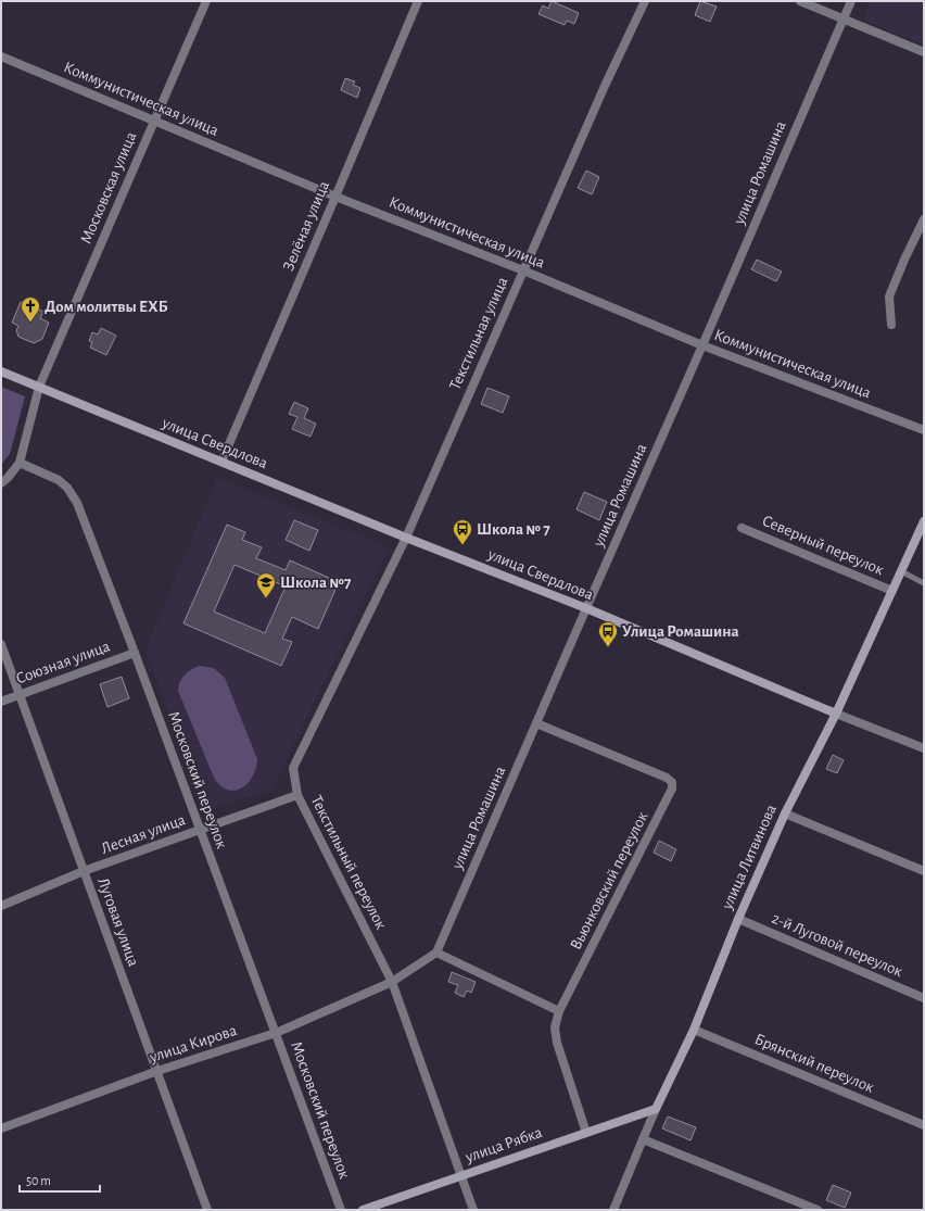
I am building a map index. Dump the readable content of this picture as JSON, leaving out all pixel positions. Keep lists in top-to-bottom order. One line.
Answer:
{"streets":{"main road":["улица Свердлова","улица Литвинова","улица Рябка"],"street":["Коммунистическая улица","улица Ромашина","Московская улица","Зелёная улица","Текстильная улица","Северный переулок","Союзная улица","Московский переулок","Лесная улица","Текстильный переулок","Вьюнковский переулок","Луговая улица","2-й Луговой переулок","улица Кирова","Брянский переулок"]},"crossings":[["Коммунистическая улица","улица Ромашина"],["Коммунистическая улица","Московская улица"],["Коммунистическая улица","Зелёная улица"],["Коммунистическая улица","Текстильная улица"],["улица Ромашина","улица Свердлова"],["улица Ромашина","Вьюнковский переулок"],["Московская улица","улица Свердлова"],["Зелёная улица","улица Свердлова"],["Текстильная улица","улица Свердлова"],["Текстильная улица","Текстильный переулок"],["улица Свердлова","улица Литвинова"],["улица Свердлова","Текстильный переулок"],["Северный переулок","улица Литвинова"],["Союзная улица","Московский переулок"],["Союзная улица","Луговая улица"],["Московский переулок","Лесная улица"],["Московский переулок","улица Кирова"],["Лесная улица","Текстильный переулок"],["Лесная улица","Луговая улица"],["улица Литвинова","2-й Луговой переулок"],["улица Литвинова","Брянский переулок"],["улица Литвинова","улица Рябка"],["Текстильный переулок","улица Кирова"],["Текстильный переулок","улица Рябка"],["Вьюнковский переулок","улица Рябка"],["Луговая улица","улица Кирова"]],"places":{"church":["Дом молитвы ЕХБ"],"bus stop":["Школа № 7","Улица Ромашина"],"school or university":["Школа №7"]},"scale_bar":"50 m"}
